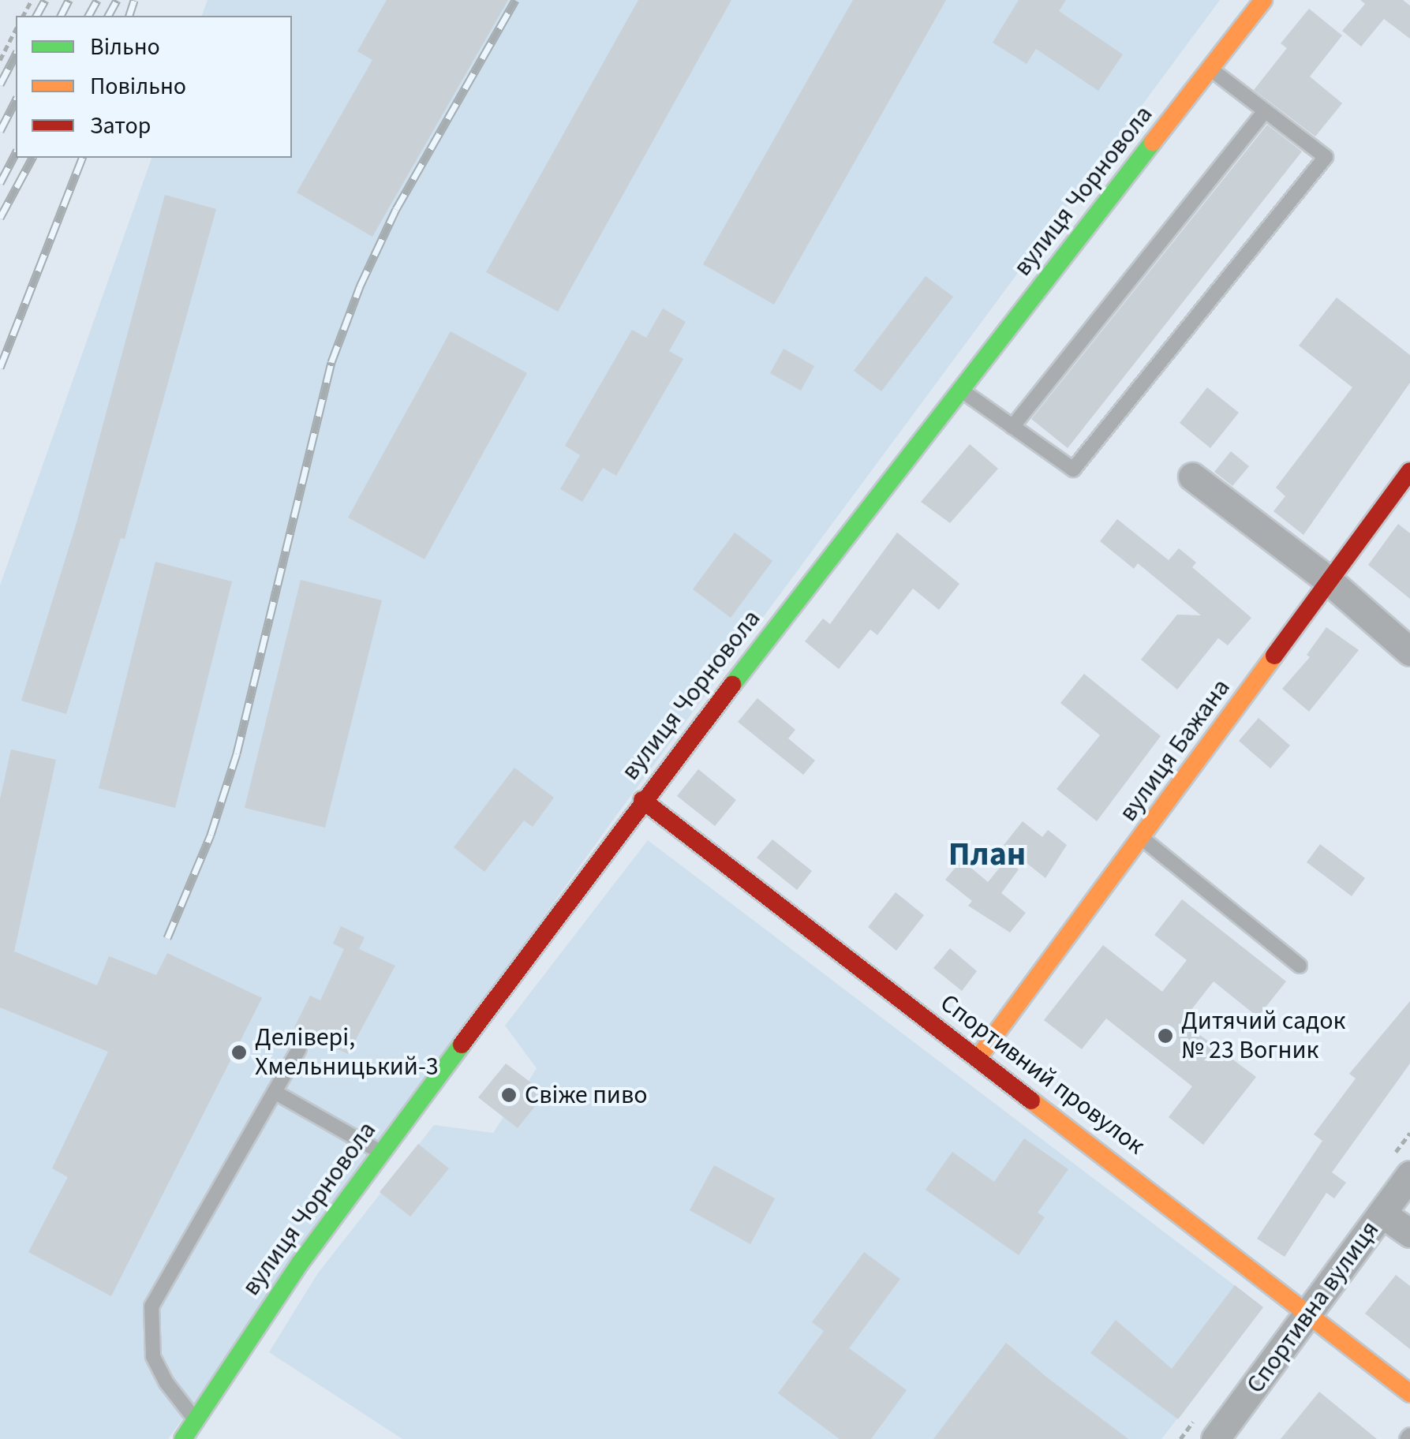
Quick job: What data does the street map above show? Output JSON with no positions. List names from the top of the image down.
{
  "streets": {
    "street": [
      "вулиця Чорновола",
      "вулиця Бажана",
      "Спортивний провулок",
      "Спортивна вулиця"
    ]
  },
  "crossings": [
    ["вулиця Чорновола", "Спортивний провулок"],
    ["вулиця Бажана", "Спортивний провулок"],
    ["Спортивний провулок", "Спортивна вулиця"]
  ],
  "districts": ["План"],
  "places": ["Дитячий садок № 23 Вогник", "Делівері, Хмельницький-3", "Свіже пиво"],
  "legend": ["Вільно", "Повільно", "Затор"]
}
